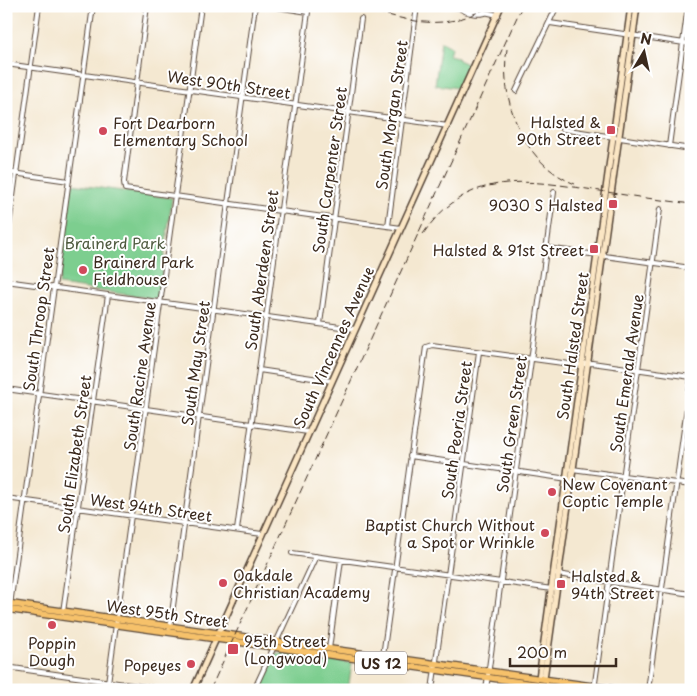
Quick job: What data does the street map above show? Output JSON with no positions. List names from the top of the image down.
{
  "streets": {
    "main road": [
      "South Halsted Street",
      "South Vincennes Avenue",
      "West 95th Street",
      "US 12"
    ],
    "street": [
      "West 90th Street",
      "South Morgan Street",
      "South Carpenter Street",
      "South Aberdeen Street",
      "South Throop Street",
      "South May Street",
      "South Emerald Avenue",
      "South Racine Avenue",
      "South Green Street",
      "South Peoria Street",
      "South Elizabeth Street",
      "West 94th Street"
    ]
  },
  "crossings": [
    ["West 90th Street", "South Morgan Street"],
    ["West 90th Street", "South Carpenter Street"],
    ["West 90th Street", "South Aberdeen Street"],
    ["West 90th Street", "South Throop Street"],
    ["West 90th Street", "South Vincennes Avenue"],
    ["West 90th Street", "South May Street"],
    ["West 90th Street", "South Racine Avenue"],
    ["South Aberdeen Street", "West 94th Street"],
    ["South Throop Street", "West 94th Street"],
    ["South Throop Street", "West 95th Street"],
    ["South Halsted Street", "West 95th Street"],
    ["South Vincennes Avenue", "West 94th Street"],
    ["South Vincennes Avenue", "West 95th Street"],
    ["South May Street", "West 94th Street"],
    ["South May Street", "West 95th Street"],
    ["South Emerald Avenue", "West 95th Street"],
    ["South Racine Avenue", "West 94th Street"],
    ["South Racine Avenue", "West 95th Street"],
    ["South Green Street", "West 95th Street"],
    ["South Peoria Street", "West 95th Street"],
    ["South Elizabeth Street", "West 94th Street"],
    ["South Elizabeth Street", "West 95th Street"]
  ],
  "parks": ["Brainerd Park"],
  "places": {
    "transit": [
      "Halsted & 90th Street",
      "9030 S Halsted",
      "Halsted & 91st Street",
      "Halsted & 94th Street",
      "95th Street (Longwood)"
    ],
    "other": [
      "Fort Dearborn Elementary School",
      "Brainerd Park Fieldhouse",
      "New Covenant Coptic Temple",
      "Baptist Church Without a Spot or Wrinkle",
      "Oakdale Christian Academy",
      "Poppin Dough",
      "Popeyes"
    ]
  },
  "scale_bar": "200 m",
  "north": "top"
}
